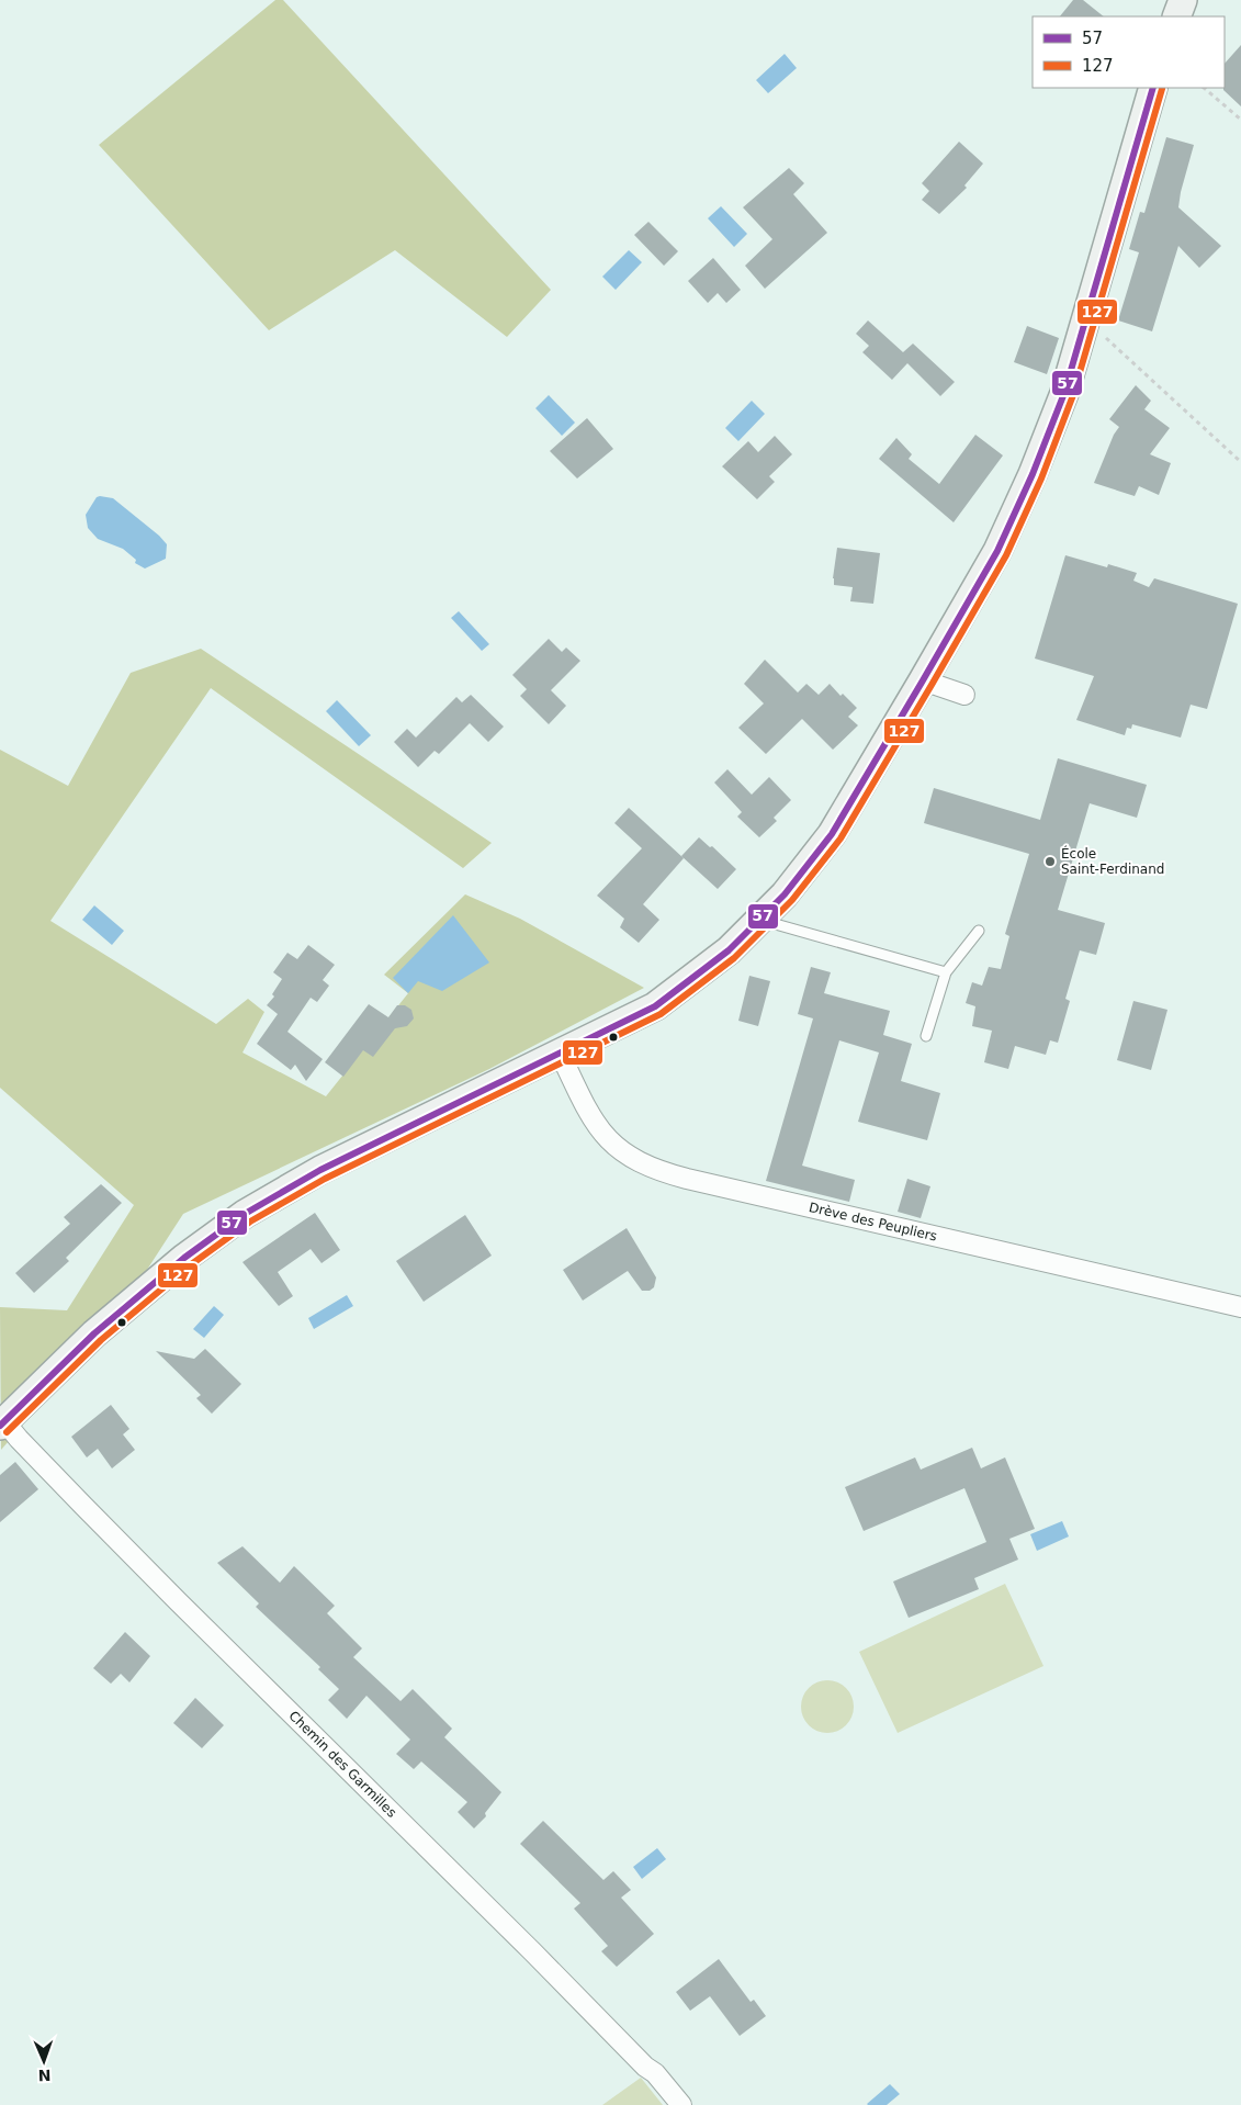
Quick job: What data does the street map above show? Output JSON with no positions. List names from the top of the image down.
{
  "streets": {
    "street": ["Drève des Peupliers", "Chemin des Garmilles"]
  },
  "places": ["École Saint-Ferdinand"],
  "lines": ["transit line 57", "transit line 127"],
  "legend": ["57", "127"],
  "north": "bottom"
}
